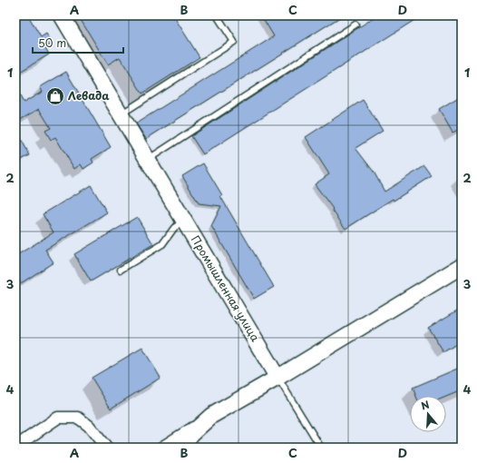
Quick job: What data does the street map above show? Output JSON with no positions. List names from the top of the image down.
{
  "streets": {
    "main road": ["Промышленная улица"]
  },
  "places": {
    "shop": ["Левада"]
  },
  "scale_bar": "50 m",
  "north": "top",
  "grid": {
    "columns": [
      "A",
      "B",
      "C",
      "D"
    ],
    "rows": [
      "1",
      "2",
      "3",
      "4"
    ]
  }
}
